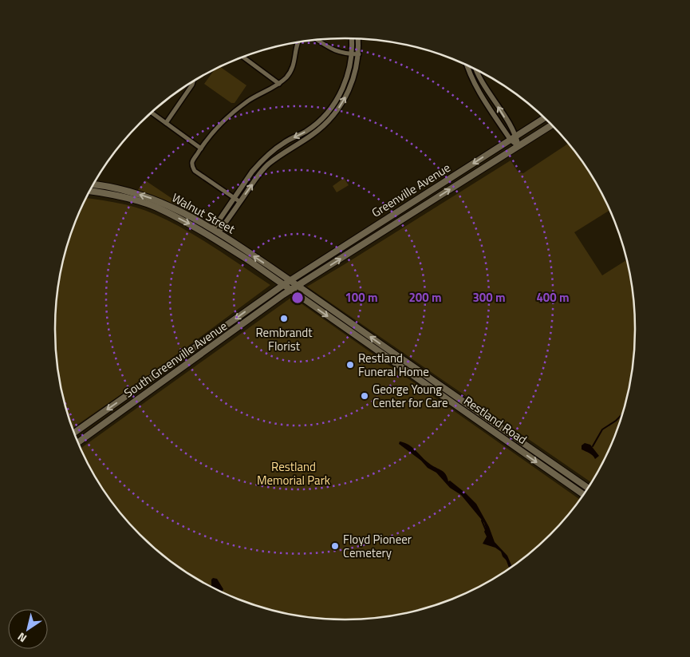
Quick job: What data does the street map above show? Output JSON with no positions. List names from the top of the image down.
{
  "streets": {
    "main road": [
      "Greenville Avenue",
      "Walnut Street",
      "South Greenville Avenue",
      "Restland Road"
    ]
  },
  "crossings": [
    ["Greenville Avenue", "Walnut Street"],
    ["Greenville Avenue", "South Greenville Avenue"],
    ["Greenville Avenue", "Restland Road"],
    ["Walnut Street", "South Greenville Avenue"],
    ["Walnut Street", "Restland Road"],
    ["South Greenville Avenue", "Restland Road"]
  ],
  "parks": ["Restland Memorial Park"],
  "places": [
    "Rembrandt Florist",
    "Restland Funeral Home",
    "George Young Center for Care",
    "Floyd Pioneer Cemetery"
  ],
  "north": "bottom left",
  "rings": [
    "100 m",
    "200 m",
    "300 m",
    "400 m"
  ]
}
